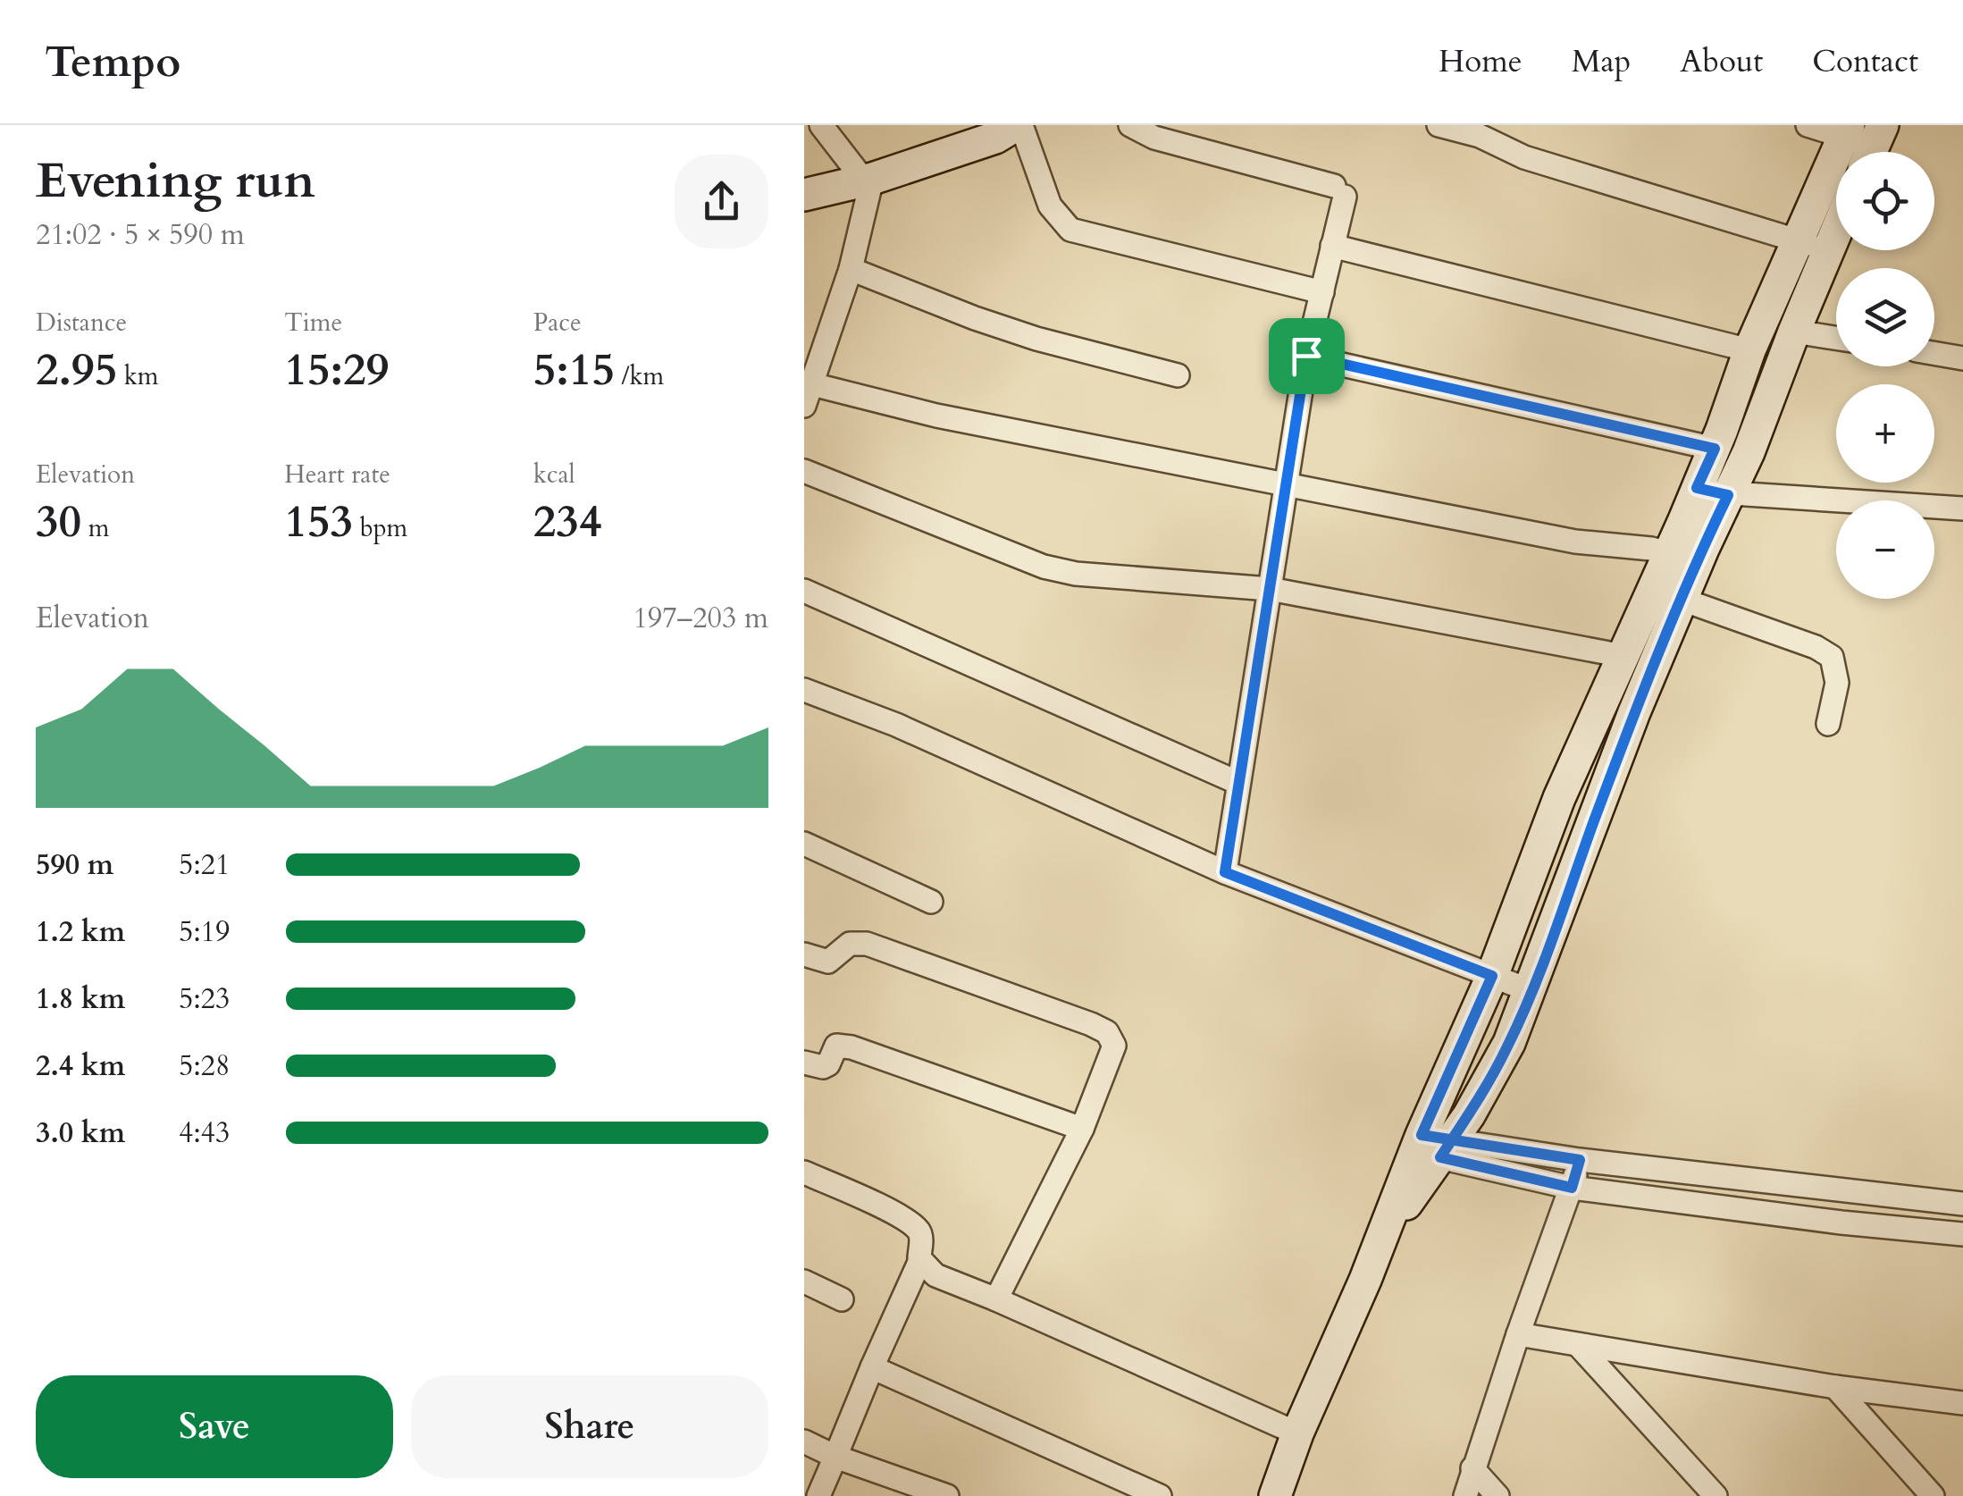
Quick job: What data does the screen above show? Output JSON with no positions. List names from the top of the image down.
{
  "page": {
    "header": "Tempo",
    "nav": [
      "Home",
      "Map",
      "About",
      "Contact"
    ],
    "heading": ["Evening run", "21:02 · 5 × 590 m"],
    "map_buttons": ["+", "−"],
    "stats": [
      ["Distance", "2.95 km"],
      ["Time", "15:29"],
      ["Pace", "5:15 /km"],
      ["Elevation", "30 m"],
      ["Heart rate", "153 bpm"],
      ["kcal", "234"]
    ],
    "chart": ["Elevation", "197–203 m"],
    "list": [
      {
        "name": "590 m",
        "note": "5:21"
      },
      {
        "name": "1.2 km",
        "note": "5:19"
      },
      {
        "name": "1.8 km",
        "note": "5:23"
      },
      {
        "name": "2.4 km",
        "note": "5:28"
      },
      {
        "name": "3.0 km",
        "note": "4:43"
      }
    ],
    "buttons": ["Save", "Share"]
  }
}
